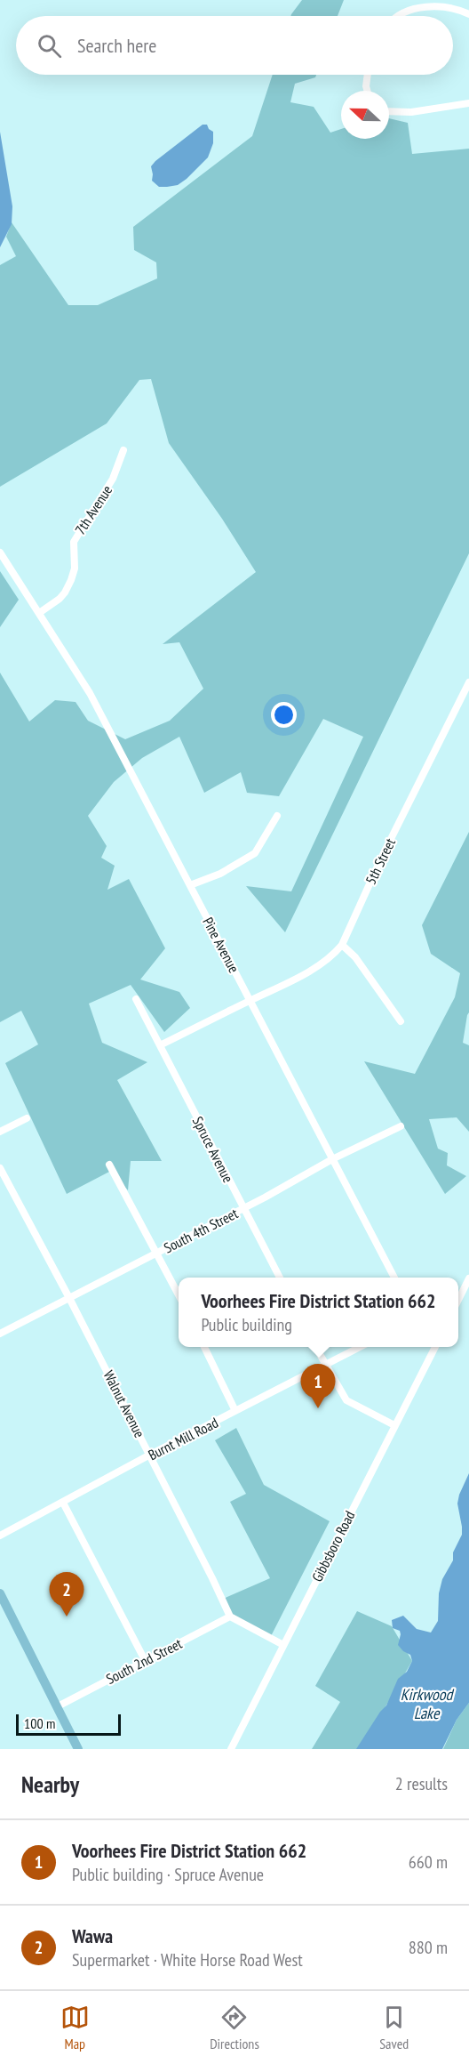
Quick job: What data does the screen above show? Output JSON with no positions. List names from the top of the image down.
{
  "streets": {
    "street": [
      "7th Avenue",
      "5th Street",
      "Pine Avenue",
      "Spruce Avenue",
      "South 4th Street",
      "Walnut Avenue",
      "Burnt Mill Road",
      "Gibbsboro Road",
      "South 2nd Street"
    ]
  },
  "crossings": [
    ["7th Avenue", "Pine Avenue"],
    ["5th Street", "Pine Avenue"],
    ["5th Street", "Spruce Avenue"],
    ["Pine Avenue", "South 4th Street"],
    ["Spruce Avenue", "South 4th Street"],
    ["South 4th Street", "Walnut Avenue"],
    ["Walnut Avenue", "Burnt Mill Road"],
    ["Walnut Avenue", "South 2nd Street"]
  ],
  "water": ["Kirkwood Lake"],
  "scale_bar": "100 m",
  "north": "left",
  "page": {
    "search": "Search here",
    "popup": ["Voorhees Fire District Station 662", "Public building"],
    "pins": ["1", "2"],
    "scale": "100 m",
    "heading": ["Nearby", "2 results"],
    "list": [
      {
        "mark": "1",
        "name": "Voorhees Fire District Station 662",
        "note": "Public building · Spruce Avenue",
        "value": "660 m"
      },
      {
        "mark": "2",
        "name": "Wawa",
        "note": "Supermarket · White Horse Road West",
        "value": "880 m"
      }
    ],
    "nav": ["Map", "Directions", "Saved"]
  }
}
